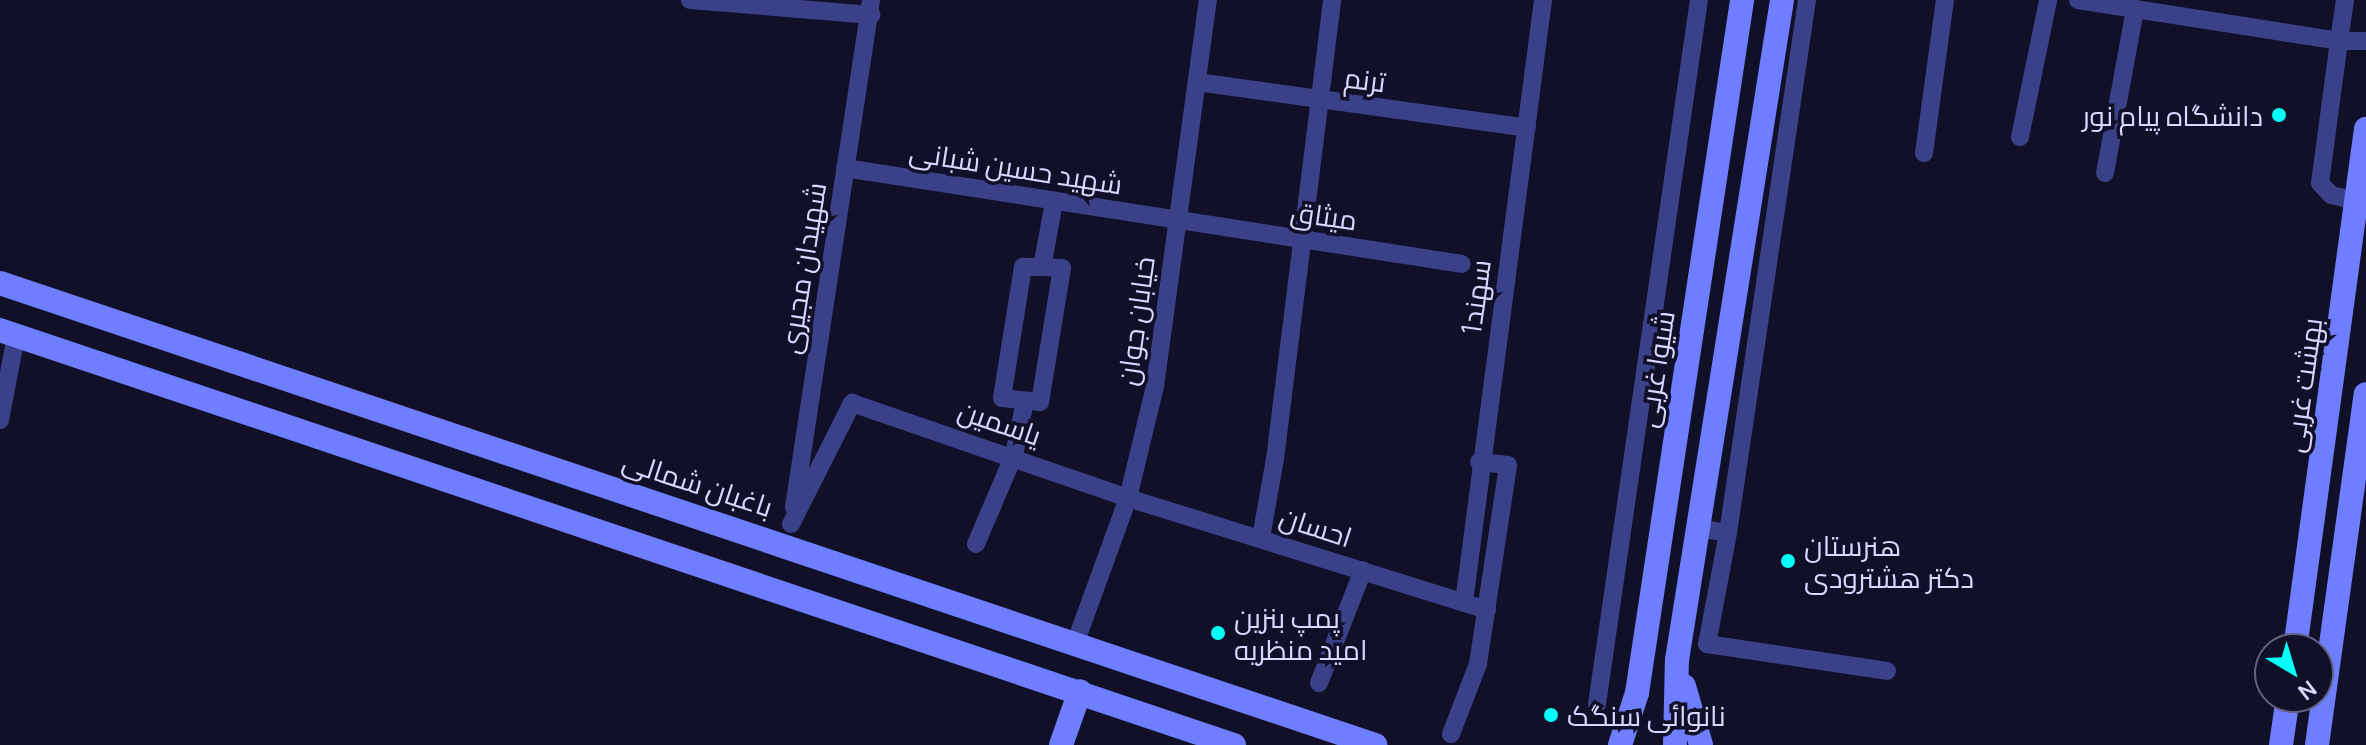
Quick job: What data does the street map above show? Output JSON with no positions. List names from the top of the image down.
{
  "streets": {
    "main road": ["شیوا غربی", "بهشت غربی", "باغبان شمالی"],
    "street": [
      "ترنم",
      "شهید حسین شبانی",
      "میثاق",
      "شهیدان مجیری",
      "1سهند",
      "خیابان جوان",
      "یاسمین",
      "احسان"
    ]
  },
  "crossings": [
    ["ترنم", "1سهند"],
    ["ترنم", "خیابان جوان"],
    ["شهید حسین شبانی", "میثاق"],
    ["شهید حسین شبانی", "شهیدان مجیری"],
    ["شهید حسین شبانی", "خیابان جوان"],
    ["میثاق", "خیابان جوان"],
    ["شهیدان مجیری", "یاسمین"],
    ["شهیدان مجیری", "باغبان شمالی"],
    ["1سهند", "احسان"],
    ["خیابان جوان", "یاسمین"],
    ["خیابان جوان", "باغبان شمالی"],
    ["خیابان جوان", "احسان"],
    ["یاسمین", "باغبان شمالی"],
    ["یاسمین", "احسان"]
  ],
  "places": [
    "دانشگاه پیام نور",
    "هنرستان دکتر هشترودی",
    "پمپ بنزین امید منظریه",
    "نانوائی سنگک"
  ],
  "north": "bottom right"
}
